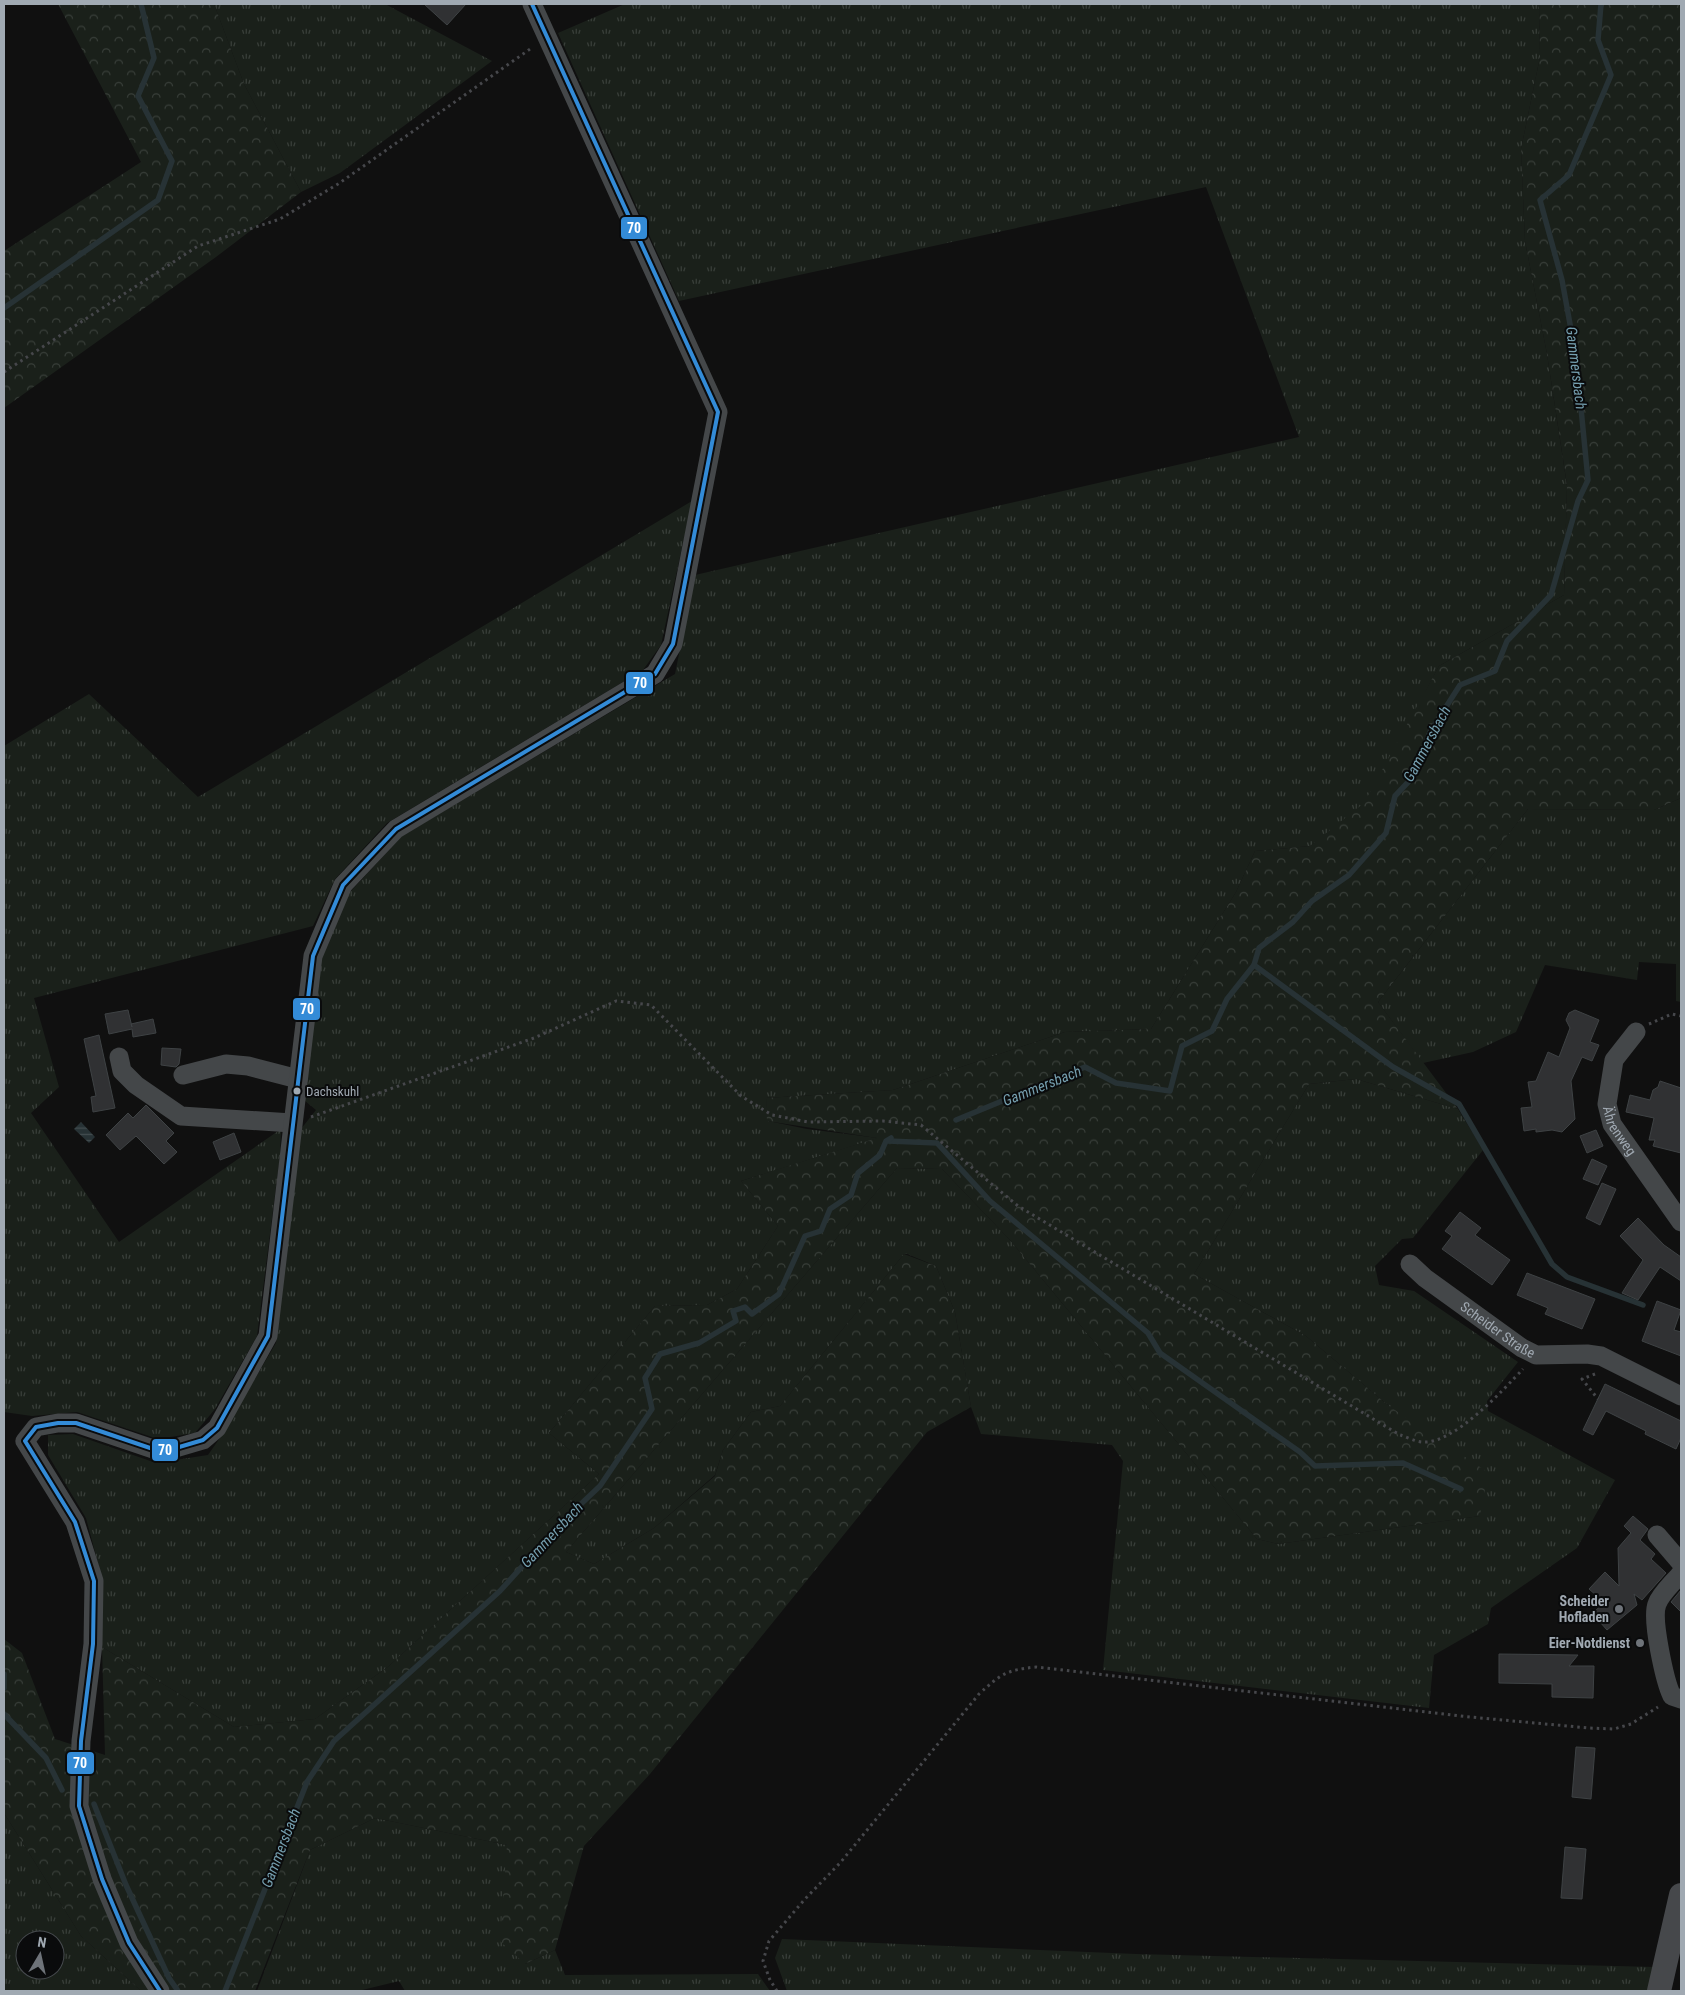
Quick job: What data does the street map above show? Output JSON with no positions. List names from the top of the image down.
{
  "streets": {
    "street": ["Ährenweg", "Scheider Straße"]
  },
  "water": ["Gammersbach"],
  "places": ["Dachskuhl", "Scheider Hofladen", "Eier-Notdienst"],
  "lines": ["transit line 70"],
  "north": "top"
}
